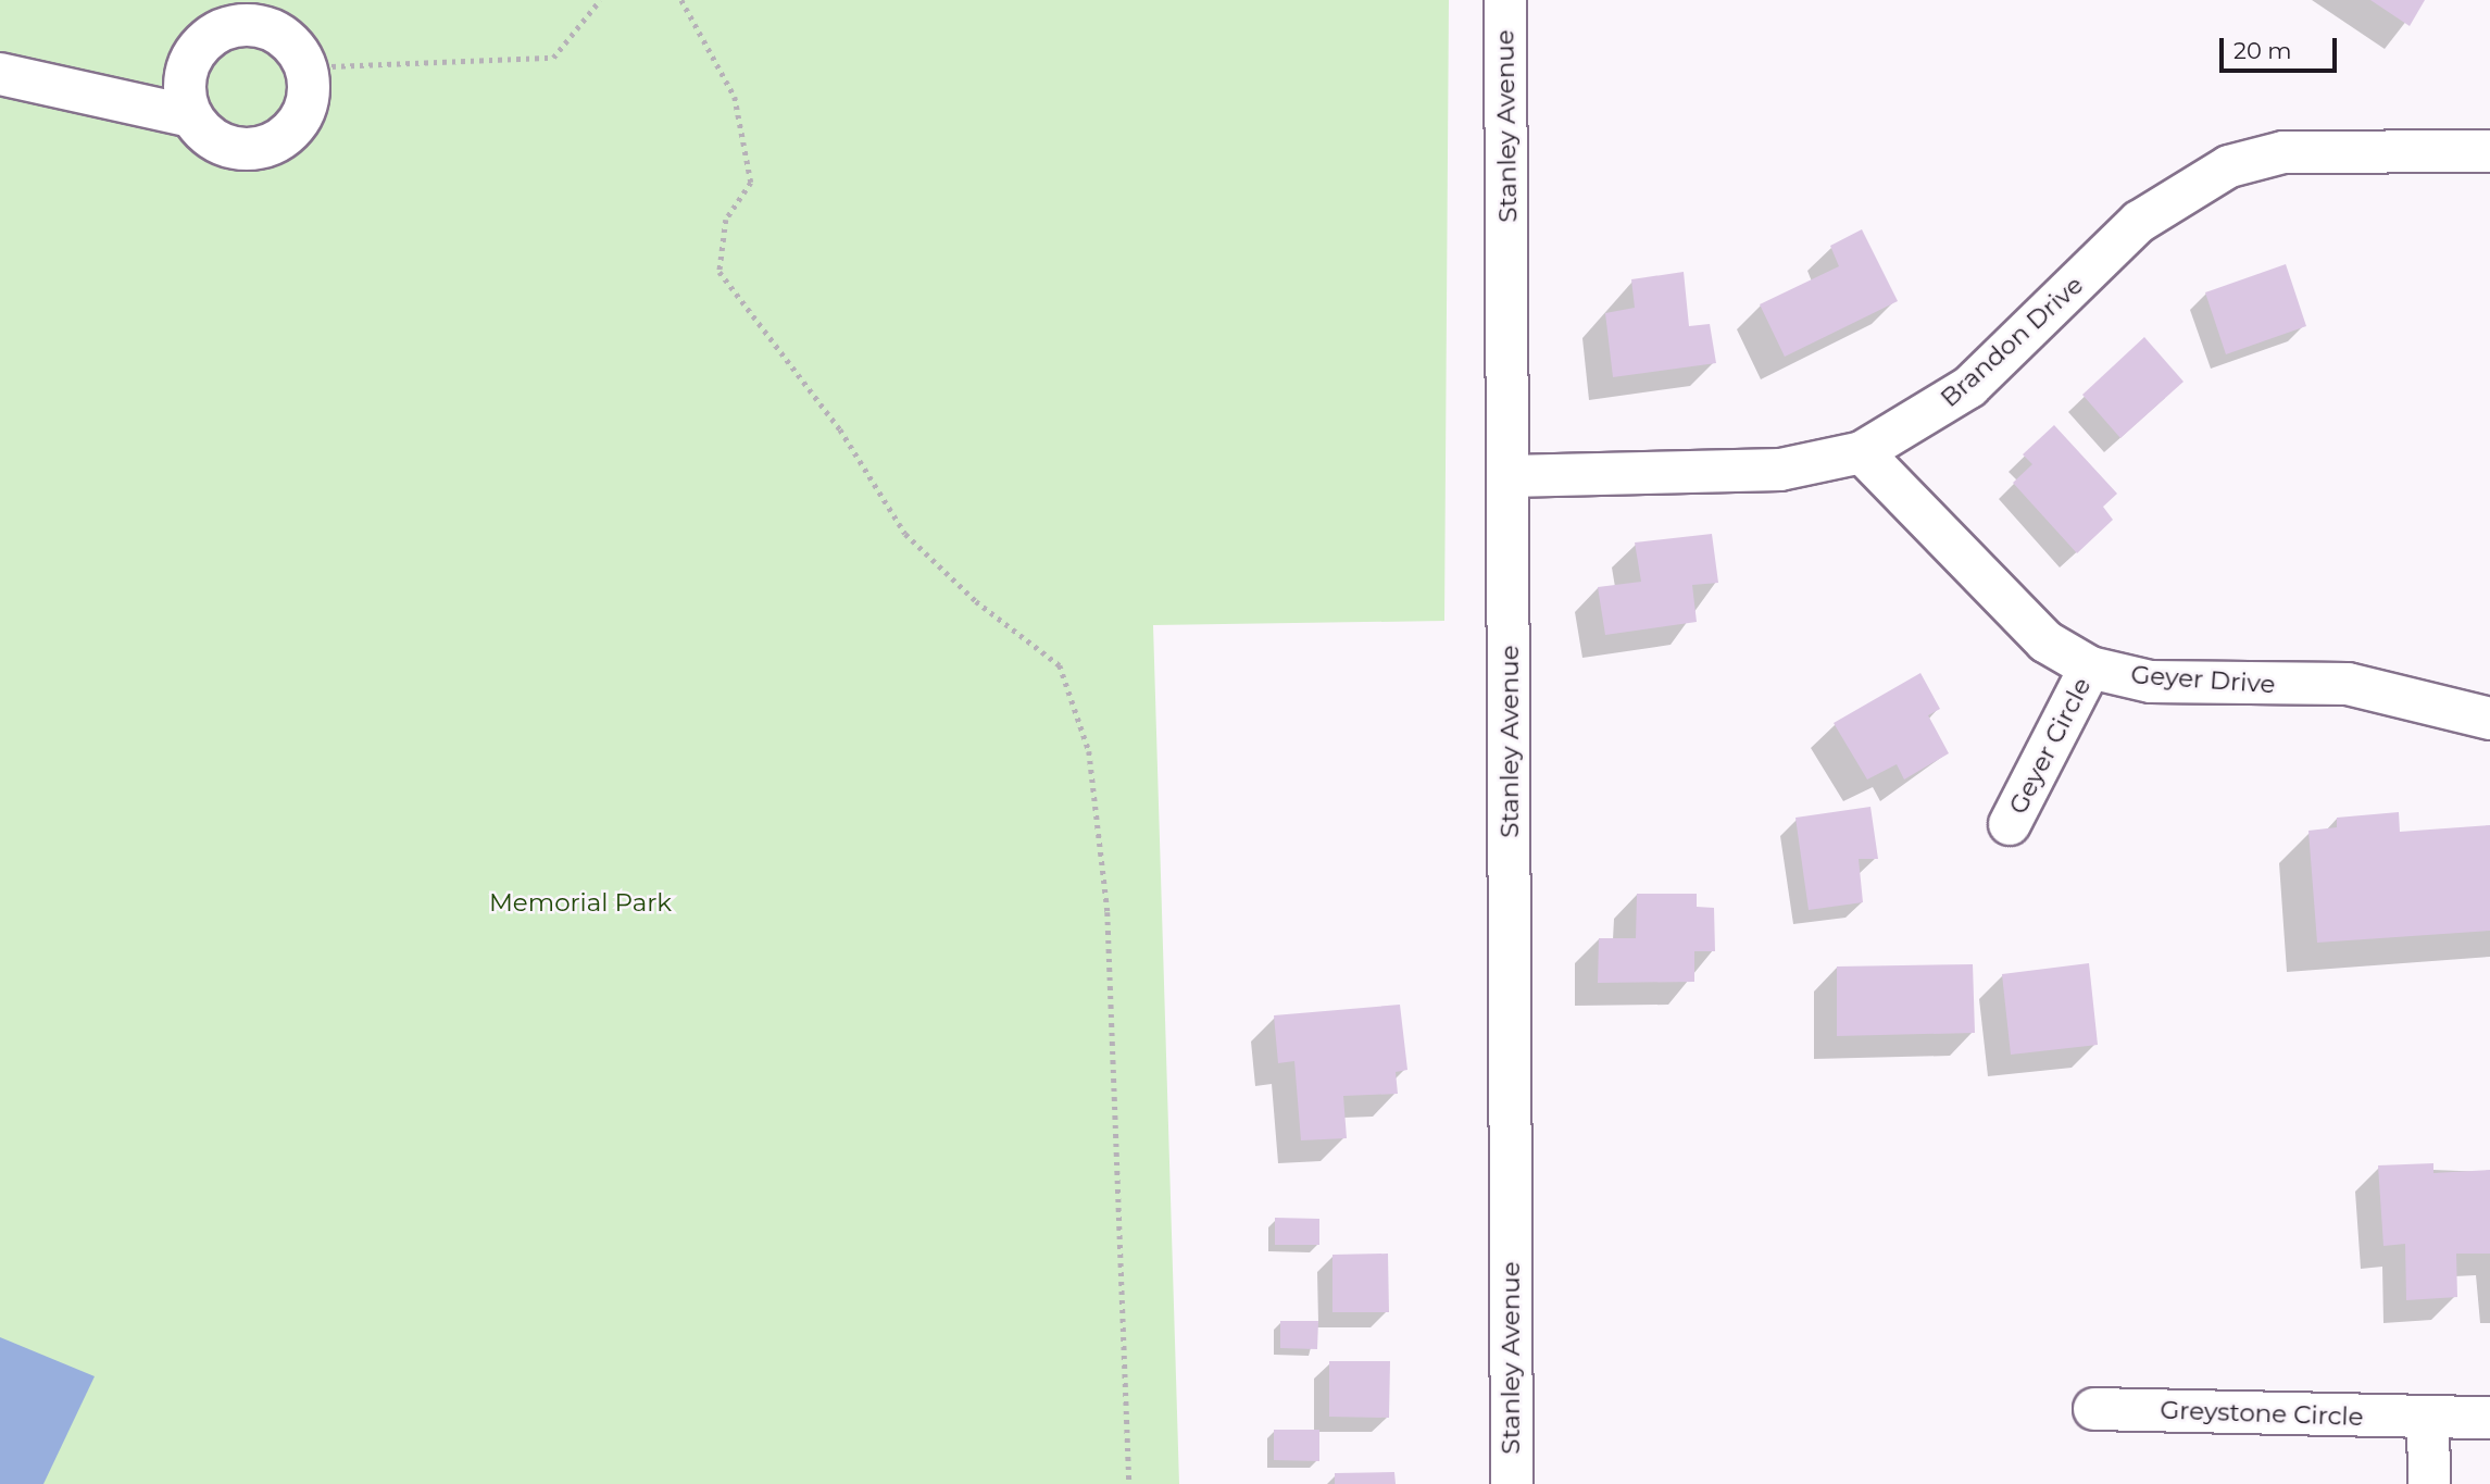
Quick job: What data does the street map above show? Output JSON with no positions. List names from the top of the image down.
{
  "streets": {
    "street": [
      "Stanley Avenue",
      "Brandon Drive",
      "Geyer Drive",
      "Geyer Circle",
      "Greystone Circle"
    ]
  },
  "crossings": [
    ["Stanley Avenue", "Brandon Drive"],
    ["Brandon Drive", "Geyer Drive"],
    ["Geyer Drive", "Geyer Circle"]
  ],
  "parks": ["Memorial Park"],
  "scale_bar": "20 m"
}
